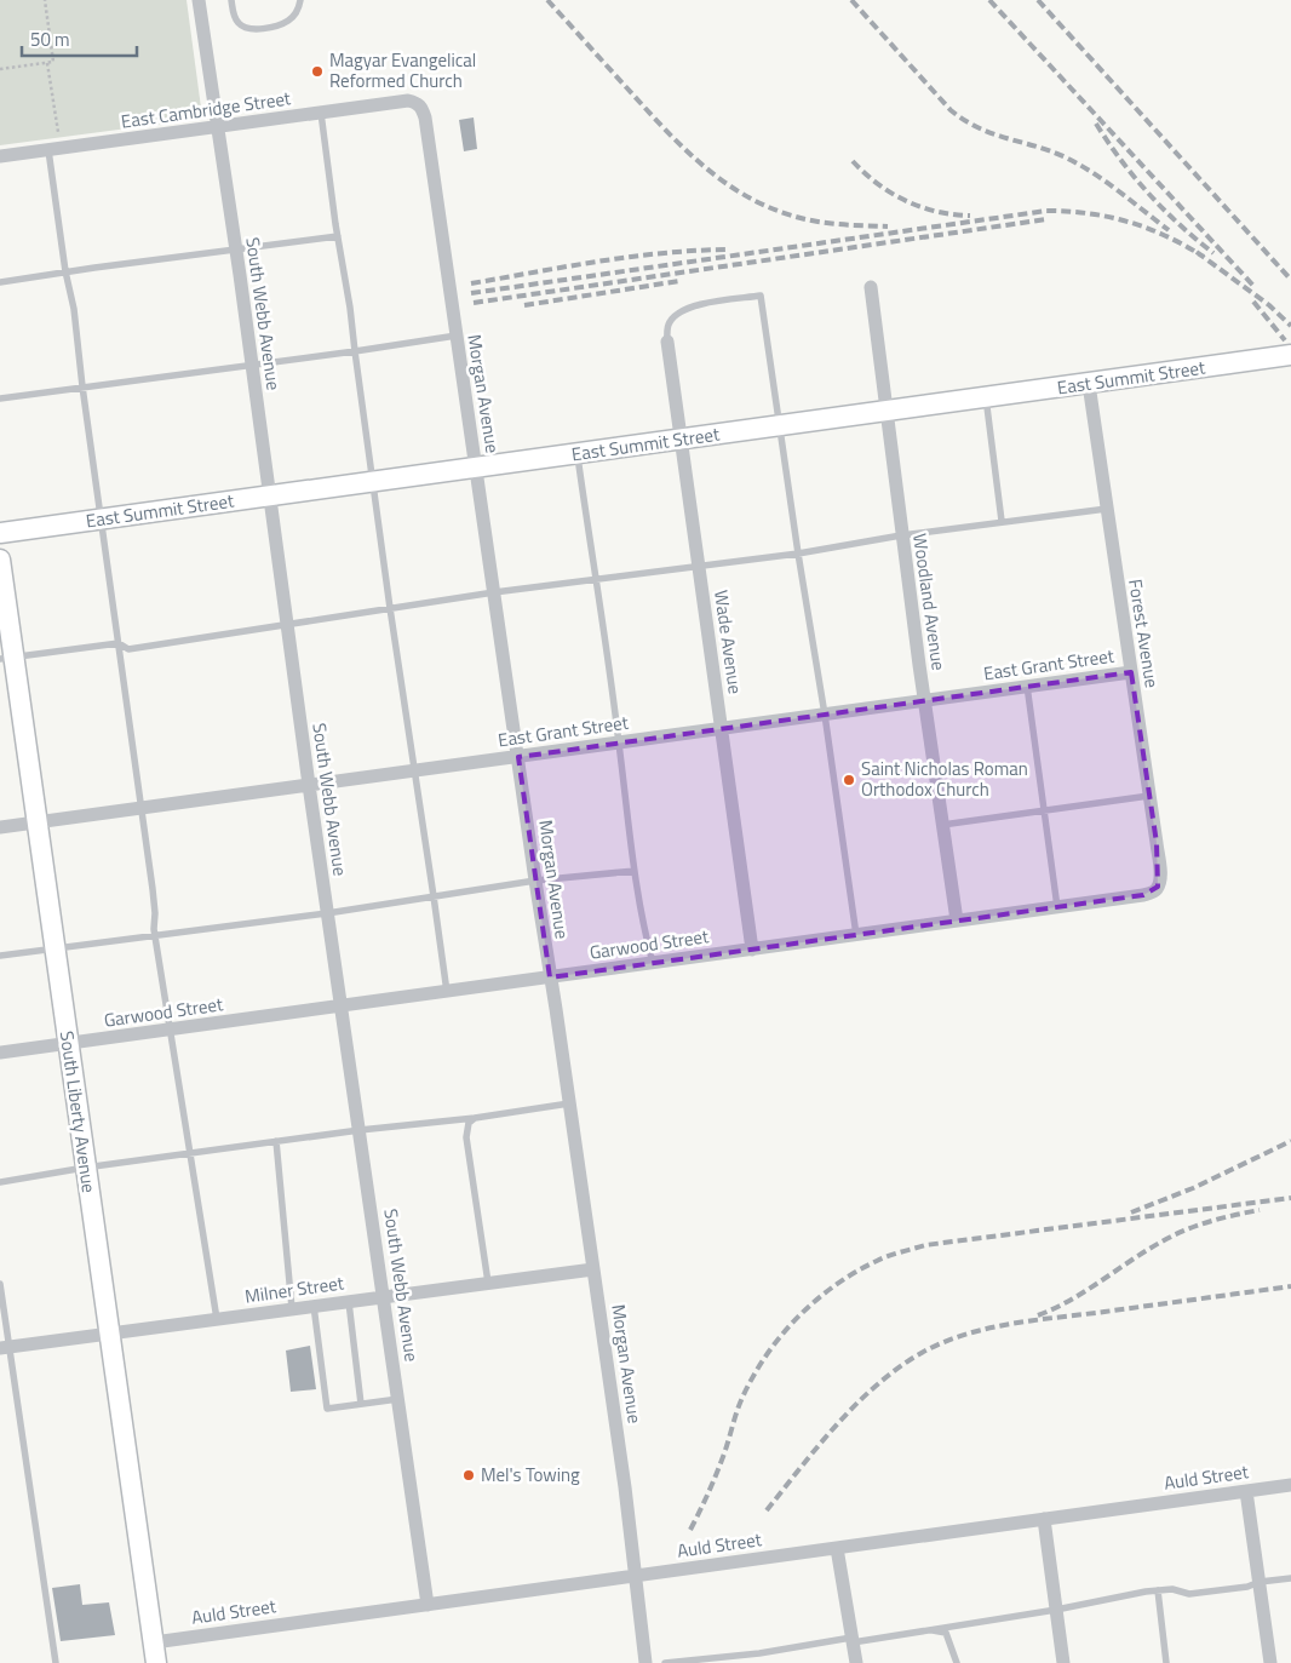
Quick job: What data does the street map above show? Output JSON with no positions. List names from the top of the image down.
{
  "streets": {
    "street": [
      "East Cambridge Street",
      "South Webb Avenue",
      "East Summit Street",
      "Morgan Avenue",
      "Woodland Avenue",
      "Forest Avenue",
      "Wade Avenue",
      "East Grant Street",
      "Garwood Street",
      "South Liberty Avenue",
      "Milner Street",
      "Auld Street"
    ]
  },
  "crossings": [
    ["East Cambridge Street", "South Webb Avenue"],
    ["East Cambridge Street", "Morgan Avenue"],
    ["South Webb Avenue", "East Summit Street"],
    ["South Webb Avenue", "East Grant Street"],
    ["South Webb Avenue", "Garwood Street"],
    ["South Webb Avenue", "Milner Street"],
    ["South Webb Avenue", "Auld Street"],
    ["East Summit Street", "Morgan Avenue"],
    ["East Summit Street", "Woodland Avenue"],
    ["East Summit Street", "Forest Avenue"],
    ["East Summit Street", "Wade Avenue"],
    ["Morgan Avenue", "East Grant Street"],
    ["Morgan Avenue", "Garwood Street"],
    ["Morgan Avenue", "Milner Street"],
    ["Morgan Avenue", "Auld Street"],
    ["Woodland Avenue", "East Grant Street"],
    ["Woodland Avenue", "Garwood Street"],
    ["Forest Avenue", "East Grant Street"],
    ["Forest Avenue", "Garwood Street"],
    ["Wade Avenue", "East Grant Street"],
    ["Wade Avenue", "Garwood Street"],
    ["East Grant Street", "South Liberty Avenue"],
    ["Garwood Street", "South Liberty Avenue"],
    ["South Liberty Avenue", "Milner Street"],
    ["South Liberty Avenue", "Auld Street"]
  ],
  "places": ["Magyar Evangelical Reformed Church", "Saint Nicholas Roman Orthodox Church", "Mel's Towing"],
  "scale_bar": "50 m"
}
